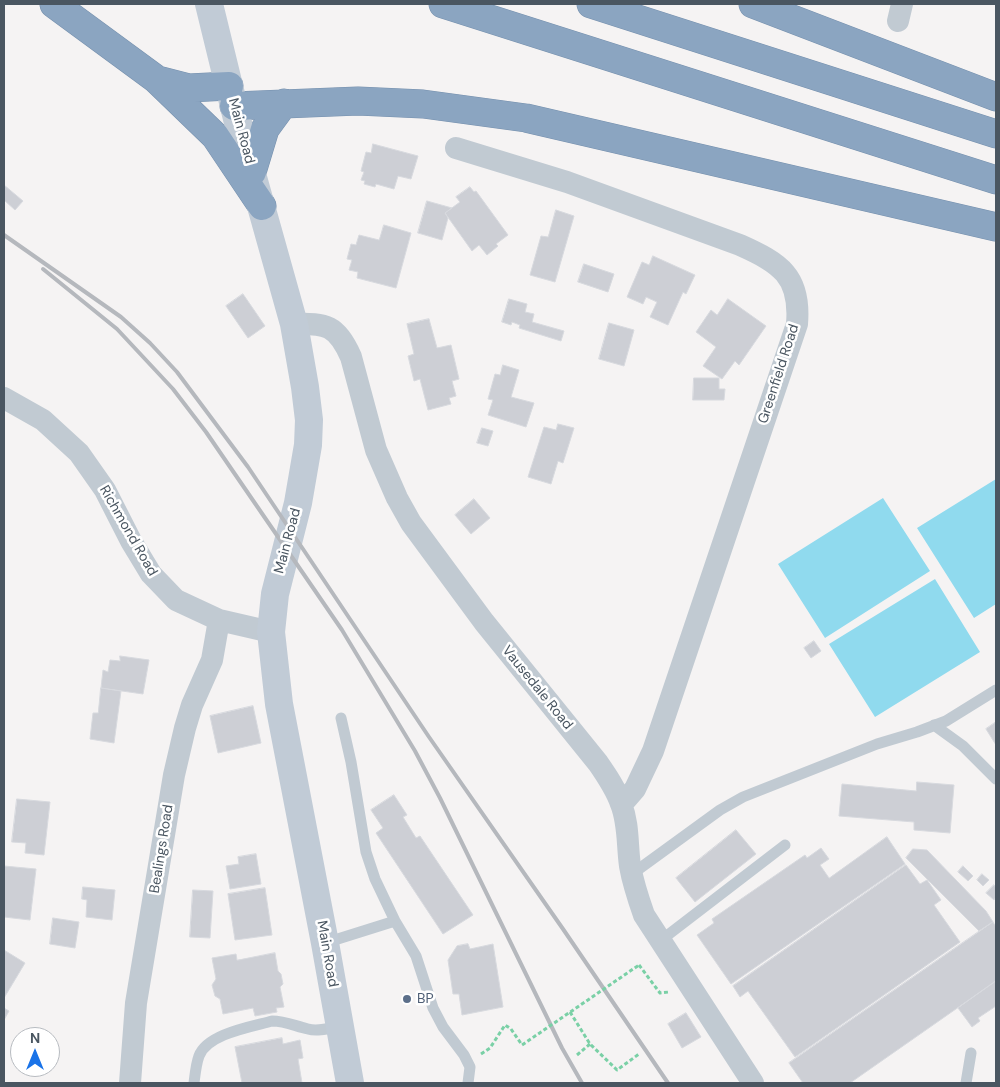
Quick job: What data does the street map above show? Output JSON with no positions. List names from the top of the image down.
{
  "streets": {
    "main road": ["Main Road"],
    "street": [
      "Greenfield Road",
      "Richmond Road",
      "Vausedale Road",
      "Bealings Road"
    ]
  },
  "crossings": [
    ["Main Road", "Richmond Road"],
    ["Main Road", "Vausedale Road"],
    ["Greenfield Road", "Vausedale Road"],
    ["Richmond Road", "Bealings Road"]
  ],
  "places": ["BP"],
  "north": "top"
}
